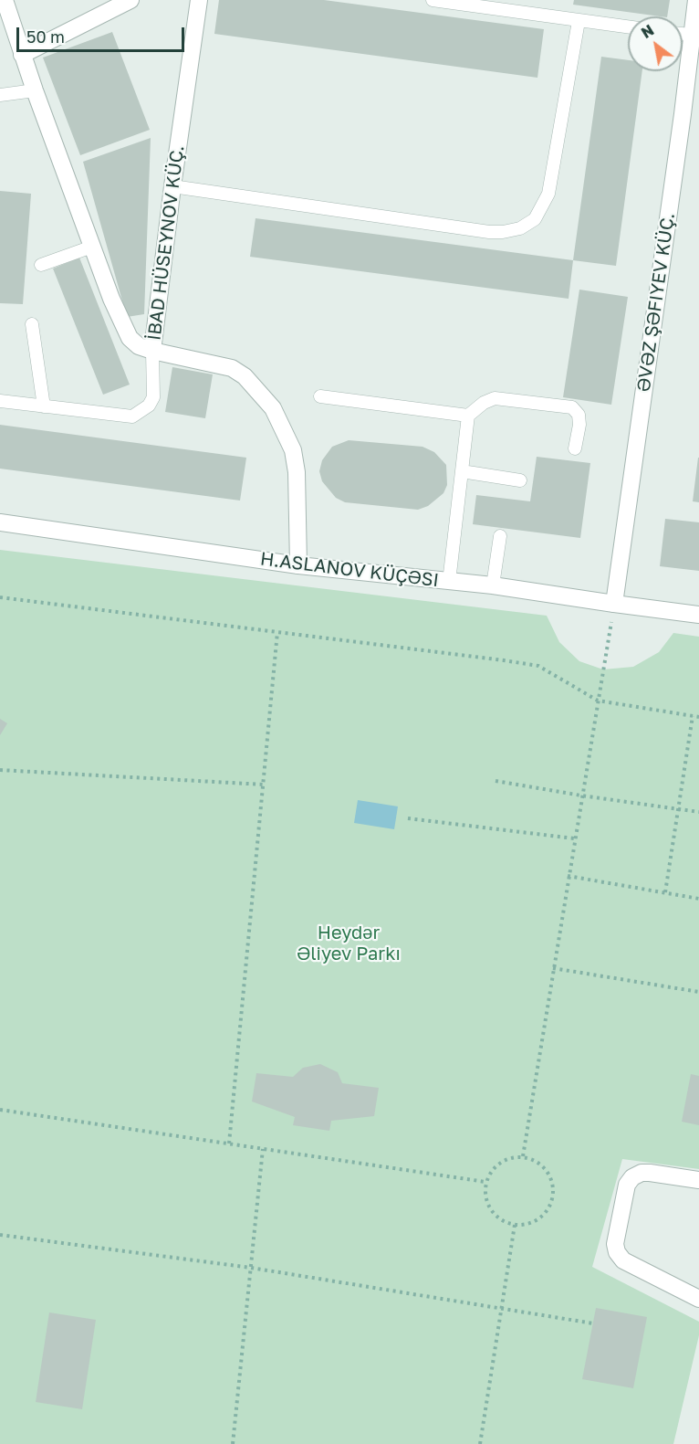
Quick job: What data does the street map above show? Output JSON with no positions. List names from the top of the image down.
{
  "streets": {
    "street": ["İBAD HÜSEYNOV KÜÇ.", "ƏVƏZ ŞƏFIYEV KÜÇ.", "H.ASLANOV KÜÇƏSI"]
  },
  "crossings": [
    ["İBAD HÜSEYNOV KÜÇ.", "H.ASLANOV KÜÇƏSI"],
    ["ƏVƏZ ŞƏFIYEV KÜÇ.", "H.ASLANOV KÜÇƏSI"]
  ],
  "parks": ["Heydər Əliyev Parkı"],
  "scale_bar": "50 m",
  "north": "top left"
}
